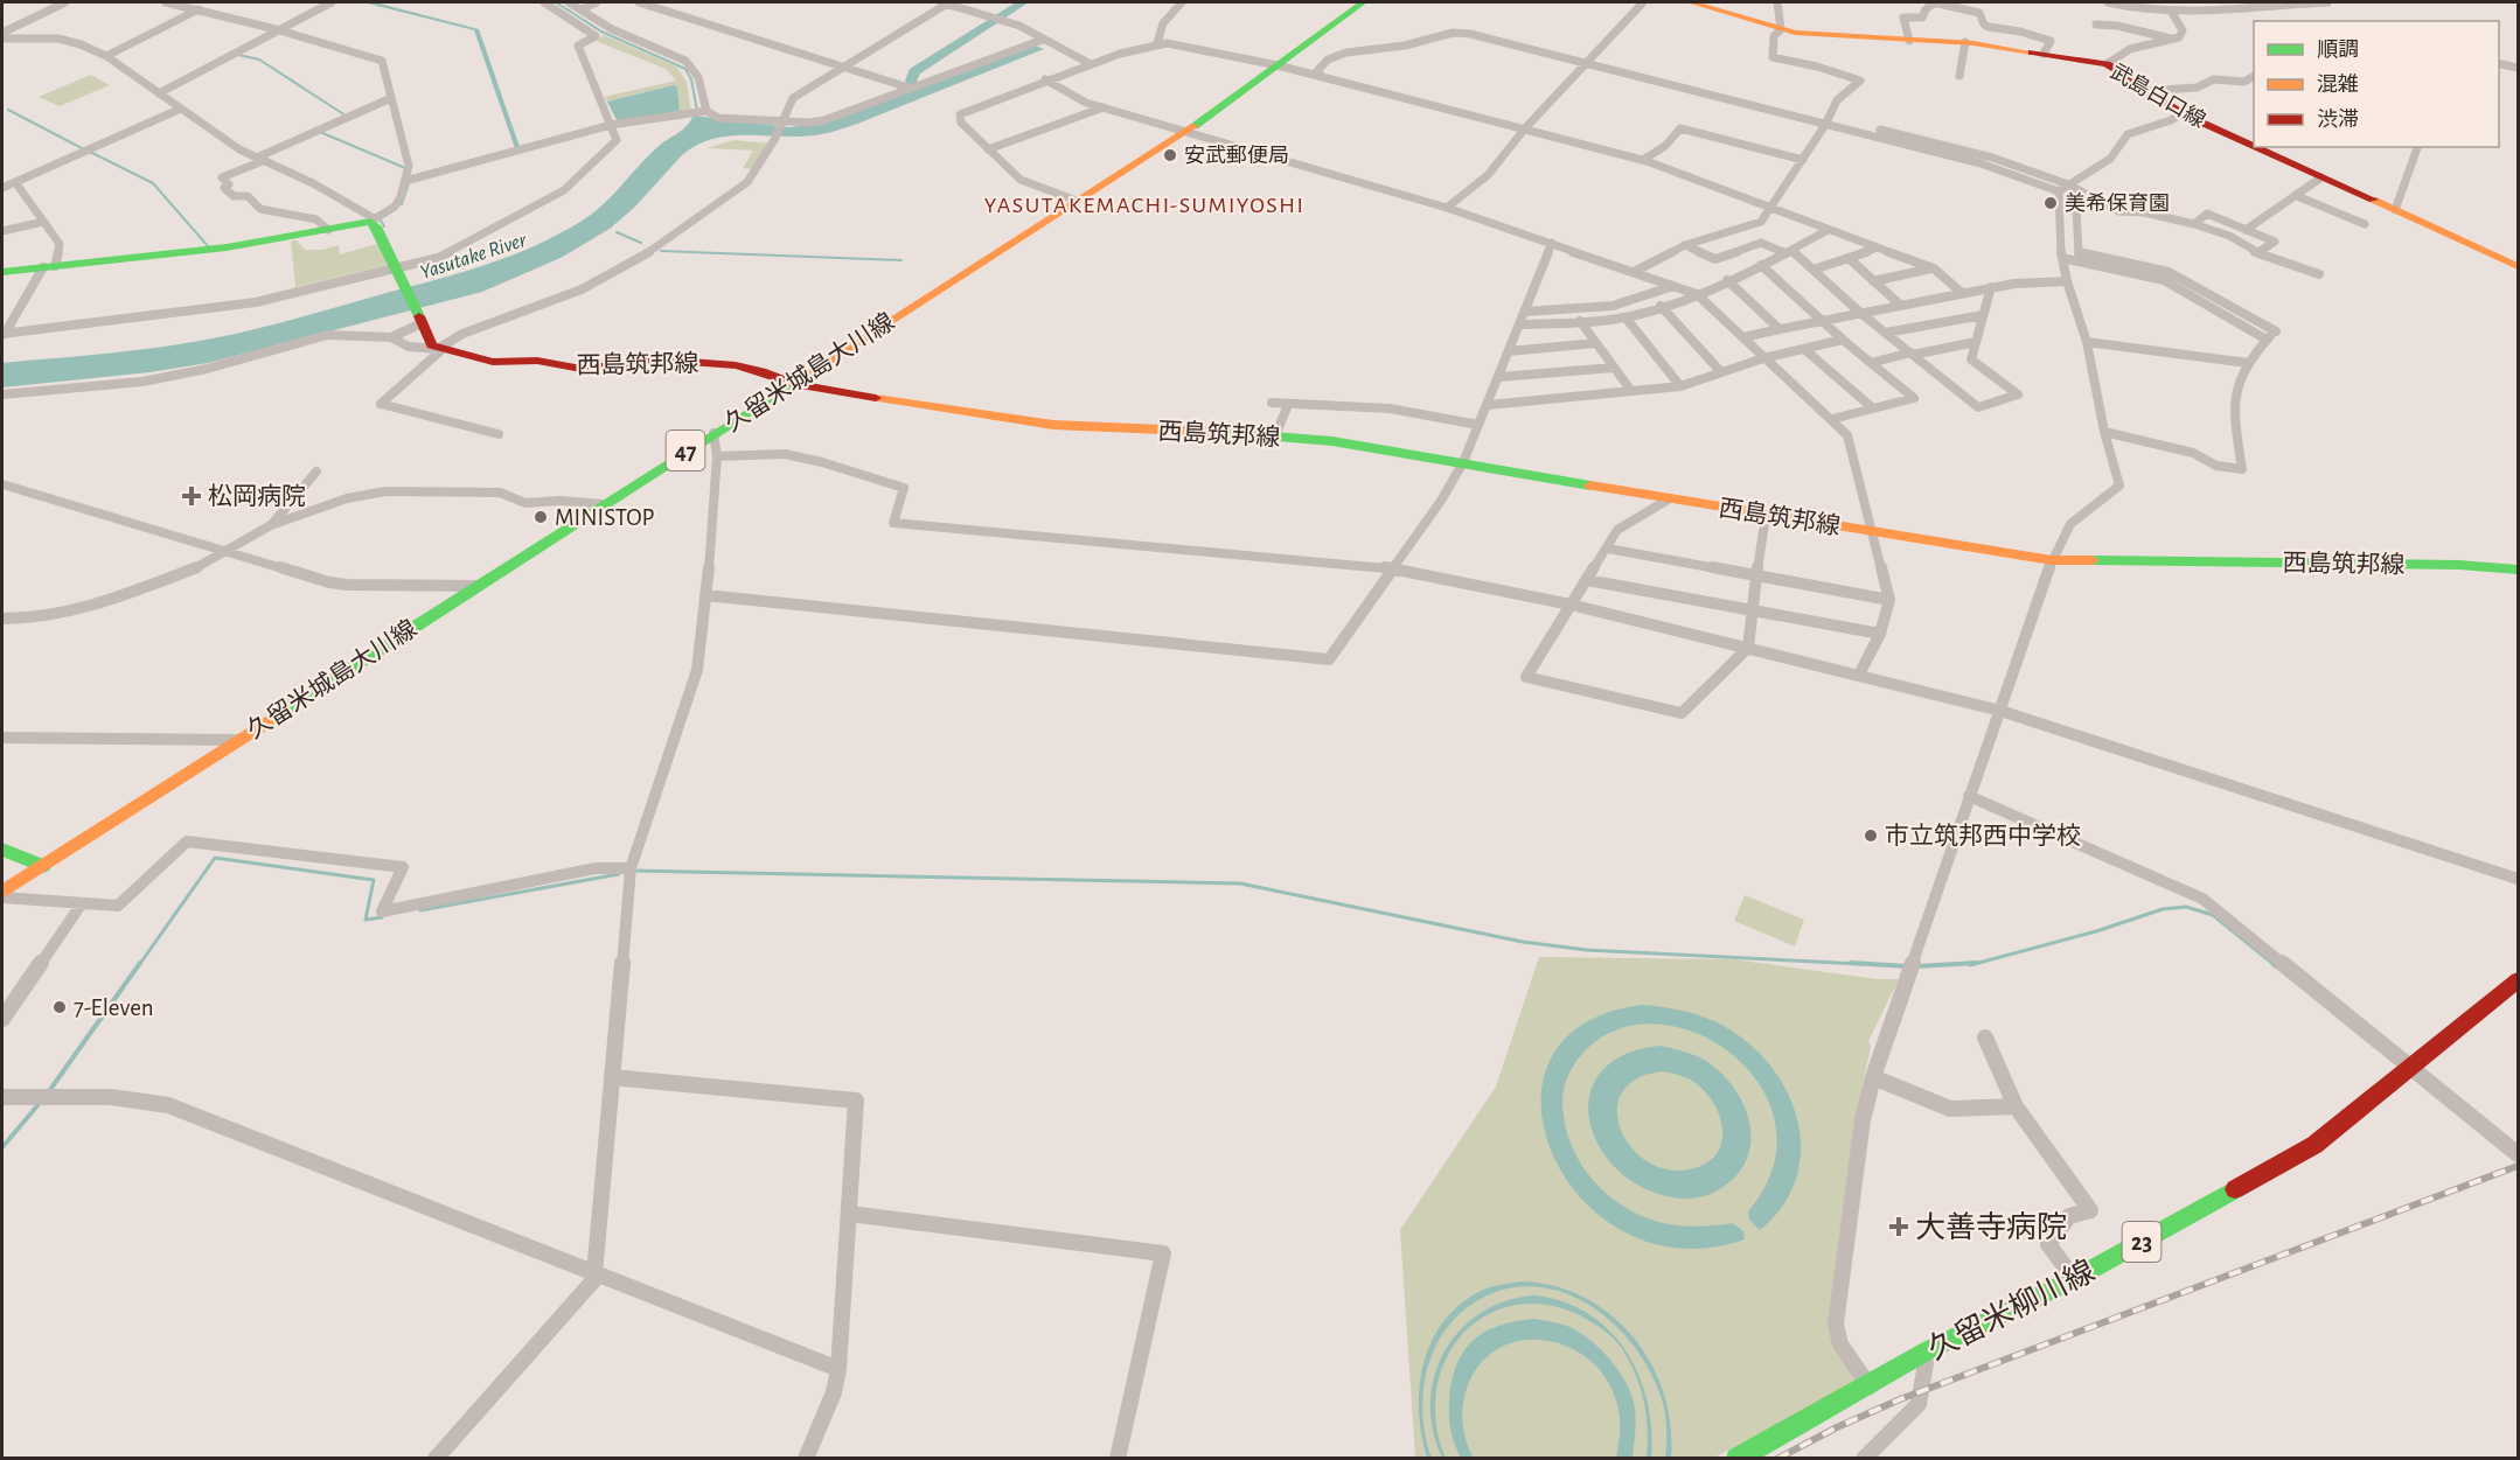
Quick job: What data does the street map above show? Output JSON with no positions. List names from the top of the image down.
{
  "streets": {
    "main road": [
      "武島白口線",
      "西島筑邦線",
      "久留米城島大川線",
      "47",
      "23",
      "久留米柳川線"
    ]
  },
  "crossings": [
    ["西島筑邦線", "久留米城島大川線"]
  ],
  "districts": ["YASUTAKEMACHI-SUMIYOSHI"],
  "water": ["Yasutake River"],
  "places": {
    "other": [
      "安武郵便局",
      "美希保育園",
      "MINISTOP",
      "市立筑邦西中学校",
      "7-Eleven"
    ],
    "health": ["松岡病院", "大善寺病院"]
  },
  "legend": ["順調", "混雑", "渋滞"]
}
